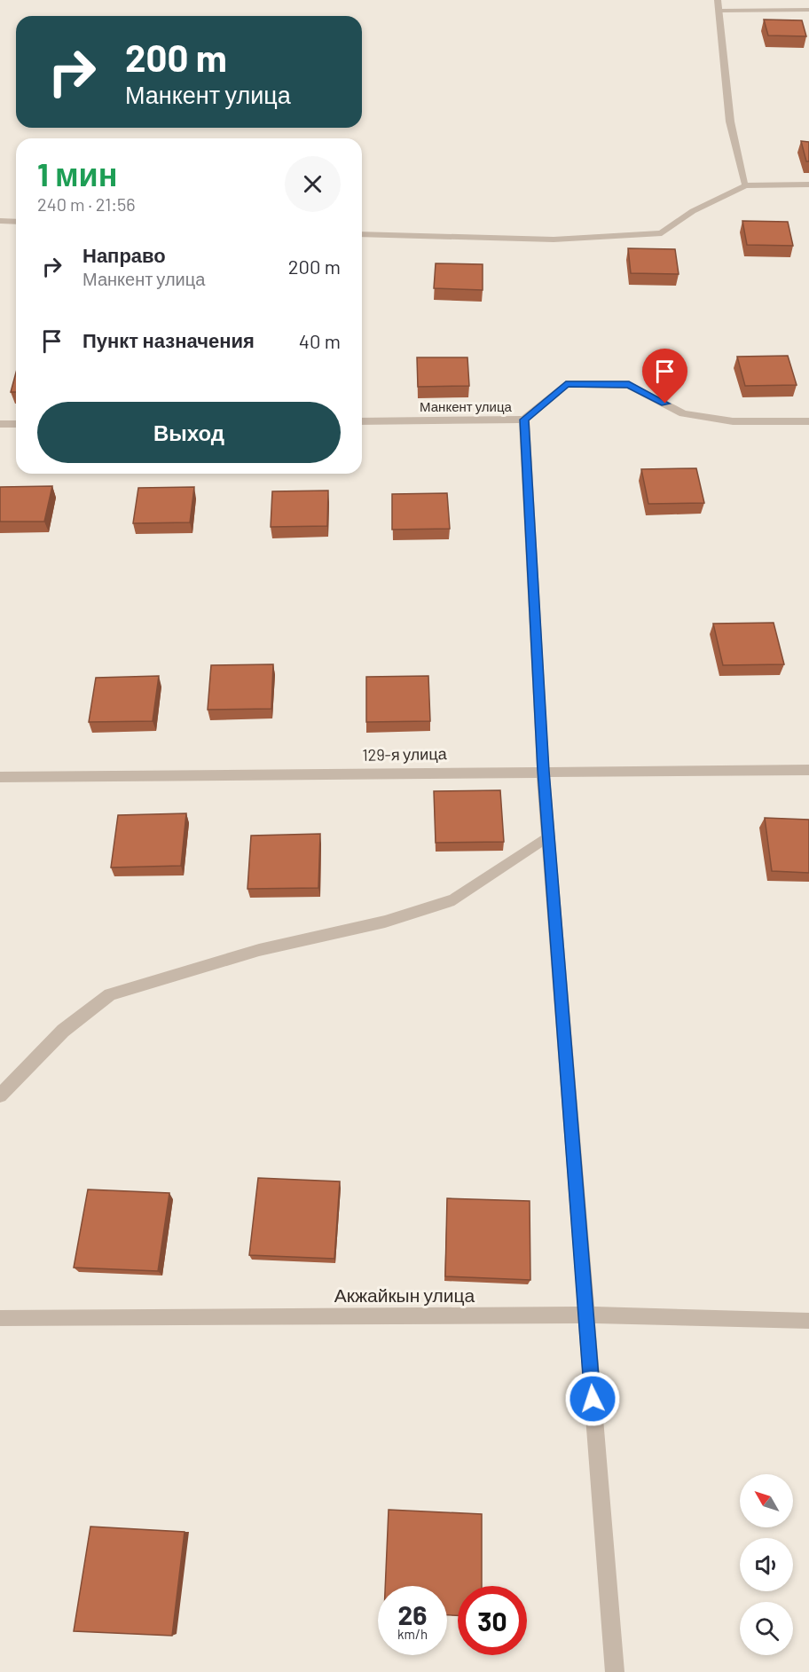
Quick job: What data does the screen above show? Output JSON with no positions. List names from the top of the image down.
{
  "streets": {
    "street": ["Манкент улица", "129-я улица", "Акжайкын улица"]
  },
  "north": "top left",
  "page": {
    "turn": ["200 m", "Манкент улица"],
    "heading": ["1 мин", "240 m · 21:56"],
    "list": [
      {
        "name": "Направо",
        "note": "Манкент улица",
        "value": "200 m"
      },
      {
        "name": "Пункт назначения",
        "value": "40 m"
      }
    ],
    "buttons": "Выход",
    "speed": "26 km/h",
    "limit": "30"
  }
}
